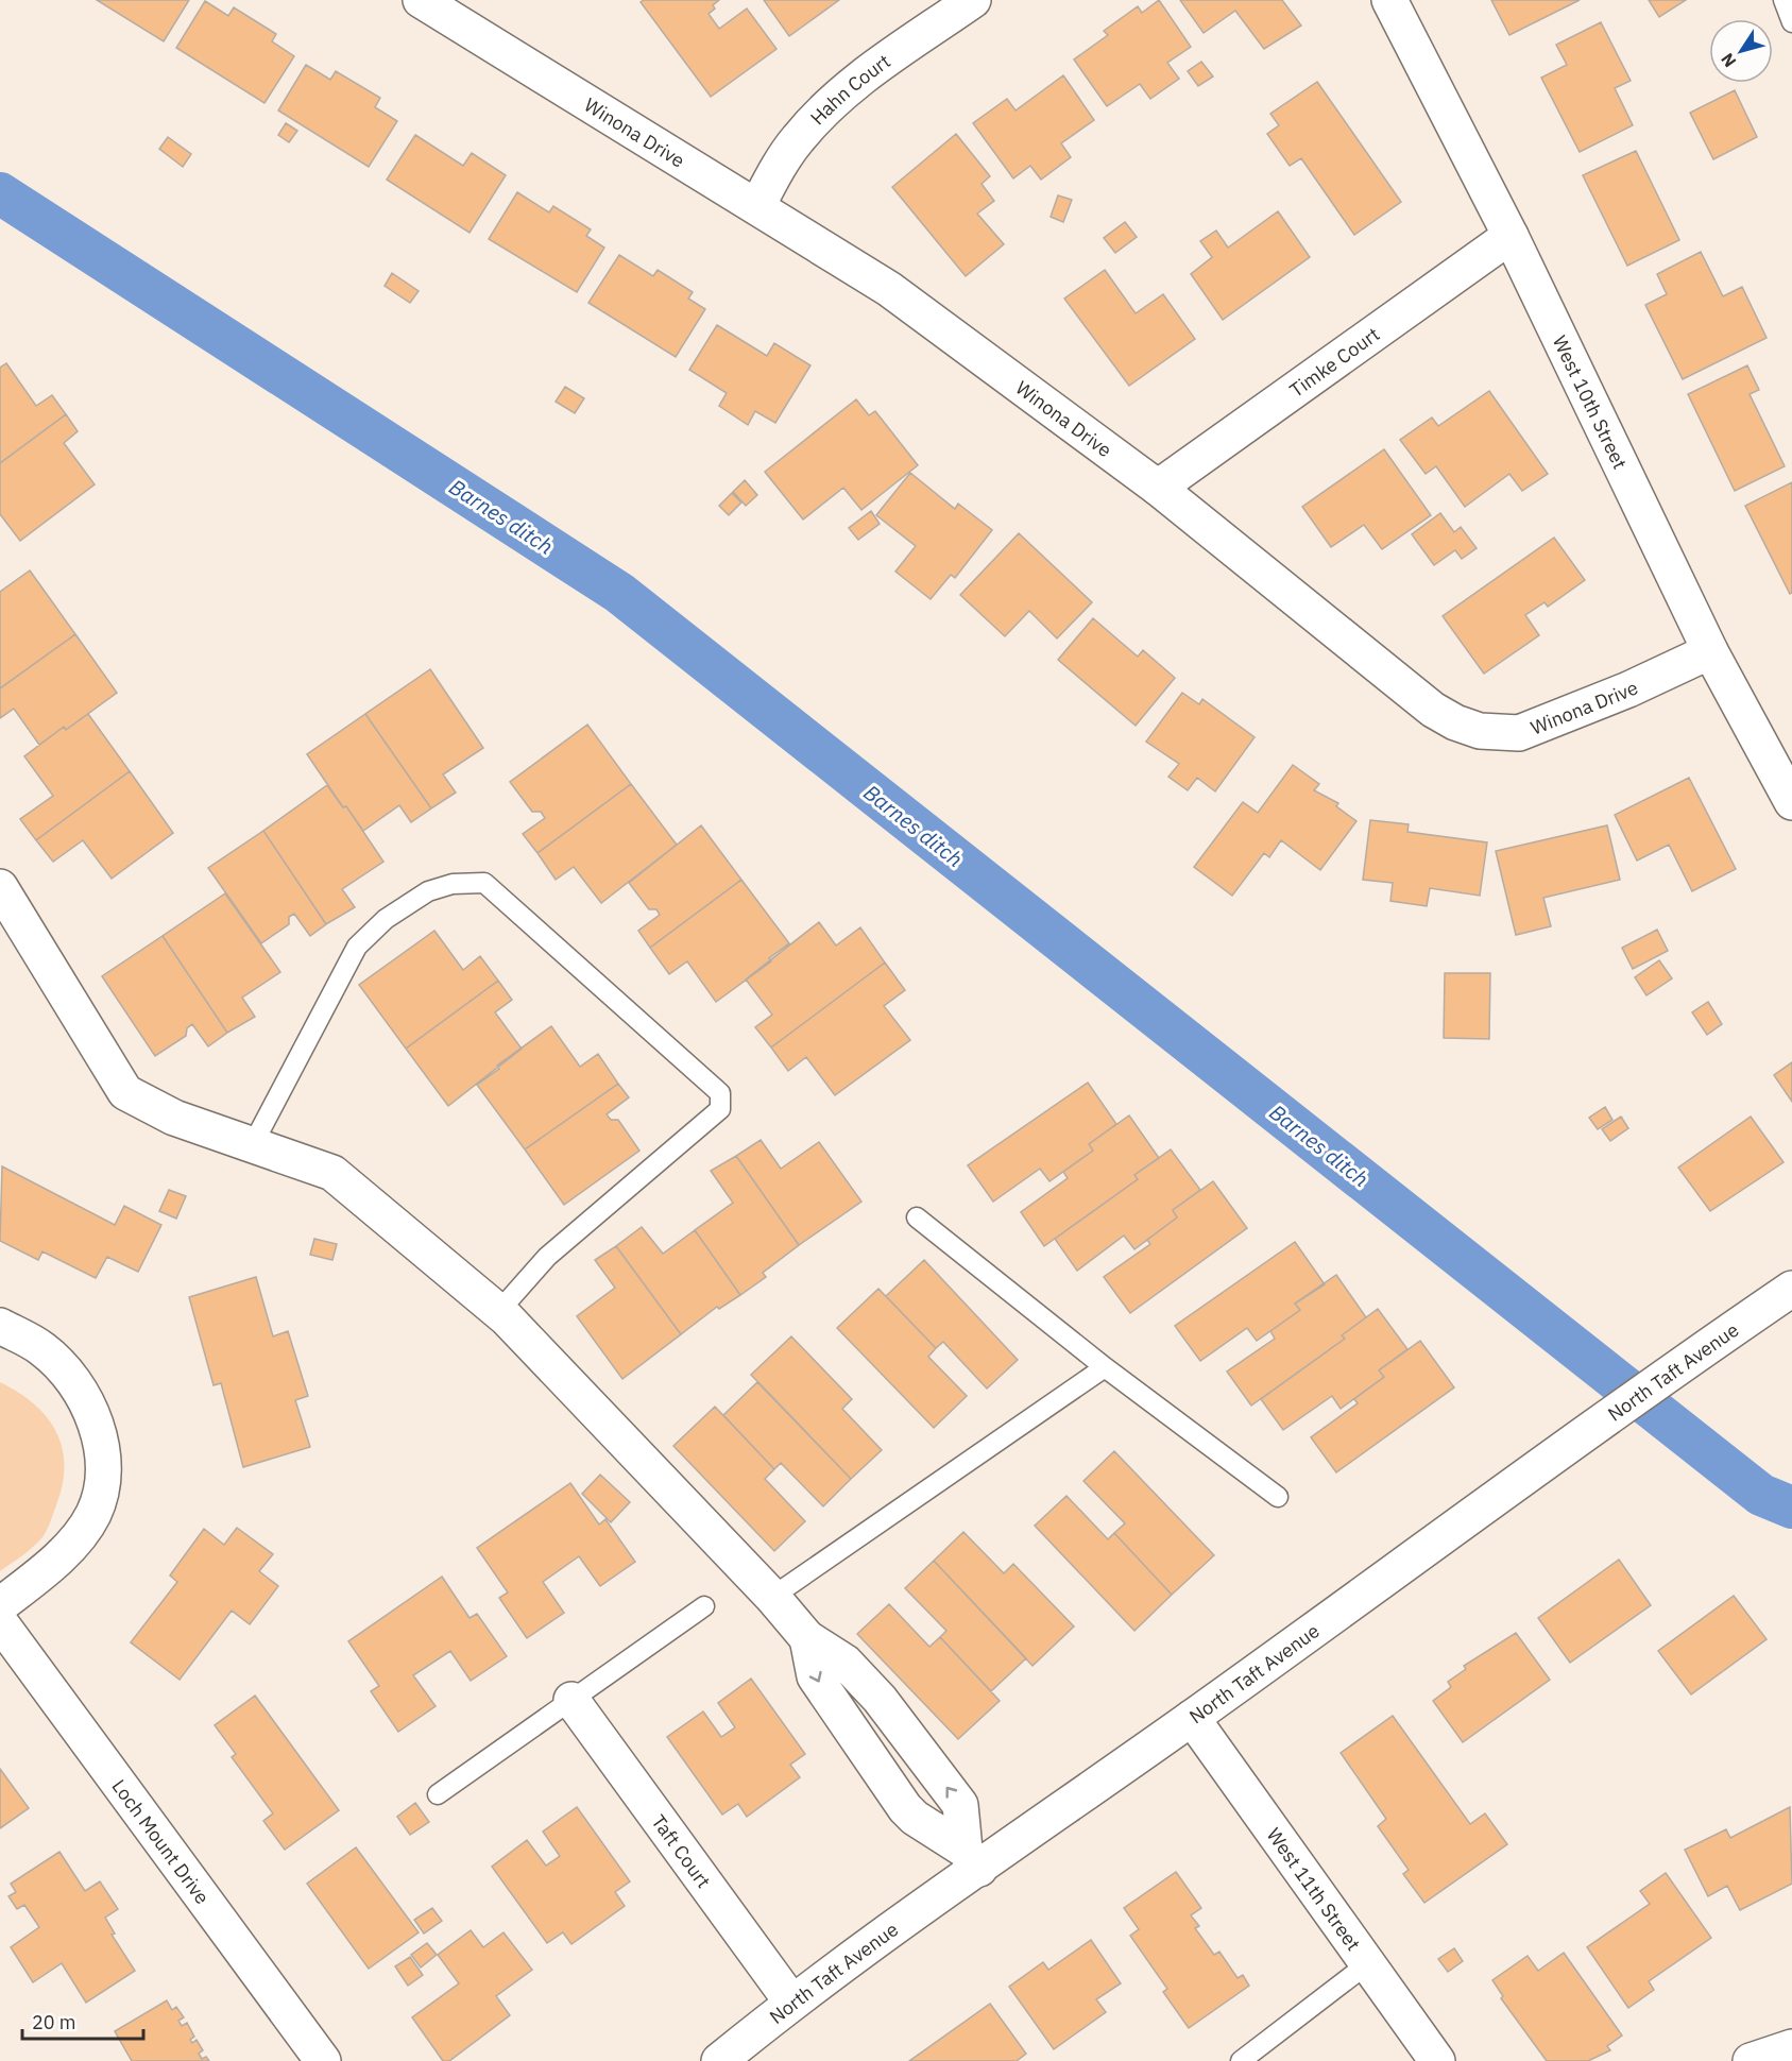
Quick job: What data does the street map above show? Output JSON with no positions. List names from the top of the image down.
{
  "streets": {
    "street": [
      "Hahn Court",
      "Winona Drive",
      "Timke Court",
      "West 10th Street",
      "North Taft Avenue",
      "Loch Mount Drive",
      "Taft Court",
      "West 11th Street"
    ]
  },
  "crossings": [
    ["Hahn Court", "Winona Drive"],
    ["Winona Drive", "Timke Court"],
    ["Winona Drive", "West 10th Street"],
    ["Timke Court", "West 10th Street"],
    ["North Taft Avenue", "Taft Court"],
    ["North Taft Avenue", "West 11th Street"]
  ],
  "water": ["Barnes ditch"],
  "scale_bar": "20 m",
  "north": "bottom left"
}
